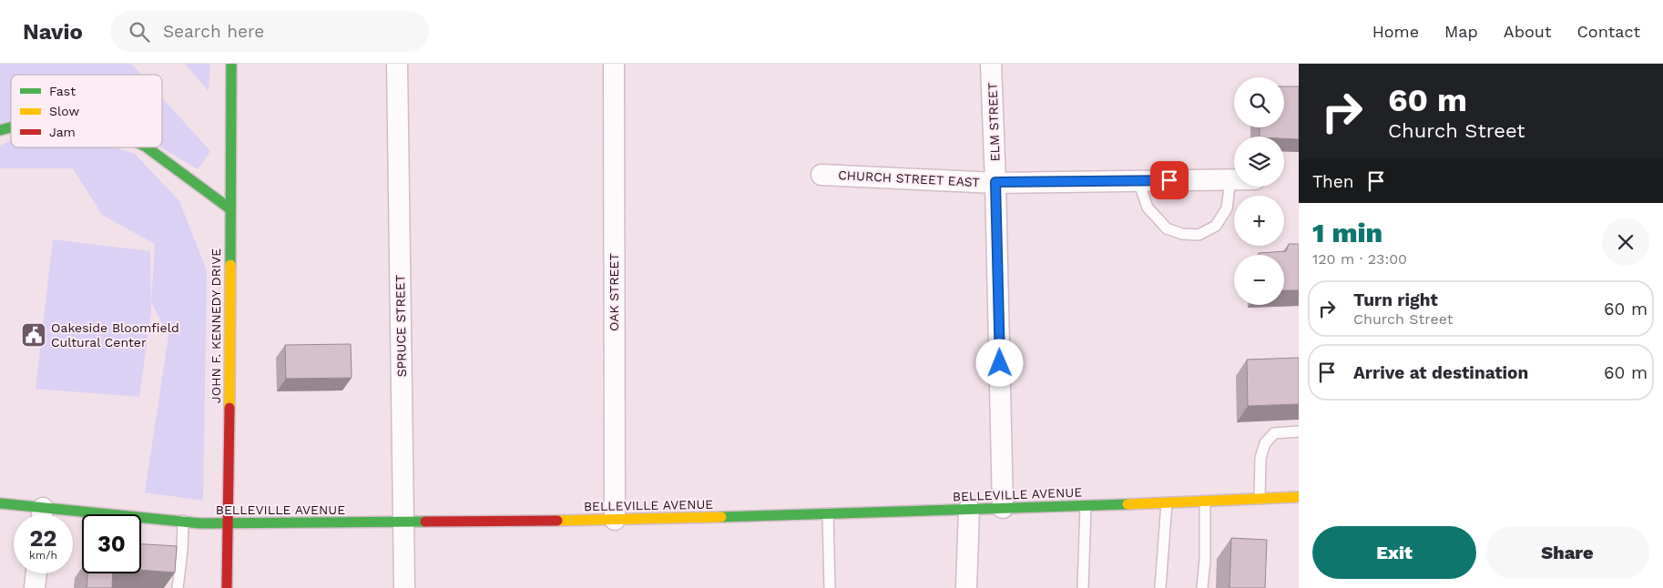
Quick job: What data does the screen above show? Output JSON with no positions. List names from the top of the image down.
{
  "streets": {
    "main road": ["JOHN F. KENNEDY DRIVE", "BELLEVILLE AVENUE"],
    "street": [
      "ELM STREET",
      "CHURCH STREET EAST",
      "OAK STREET",
      "SPRUCE STREET"
    ]
  },
  "crossings": [
    ["ELM STREET", "CHURCH STREET EAST"],
    ["ELM STREET", "BELLEVILLE AVENUE"],
    ["OAK STREET", "BELLEVILLE AVENUE"],
    ["JOHN F. KENNEDY DRIVE", "BELLEVILLE AVENUE"],
    ["SPRUCE STREET", "BELLEVILLE AVENUE"]
  ],
  "places": {
    "public building": ["Oakeside Bloomfield Cultural Center"]
  },
  "legend": ["Fast", "Slow", "Jam"],
  "page": {
    "header": "Navio",
    "search": "Search here",
    "nav": [
      "Home",
      "Map",
      "About",
      "Contact"
    ],
    "turn": ["60 m", "Church Street"],
    "map_buttons": ["+", "−"],
    "then": "Then",
    "heading": ["1 min", "120 m · 23:00"],
    "list": [
      {
        "name": "Turn right",
        "note": "Church Street",
        "value": "60 m"
      },
      {
        "name": "Arrive at destination",
        "value": "60 m"
      }
    ],
    "speed": "22 km/h",
    "limit": "30",
    "buttons": ["Exit", "Share"]
  }
}
